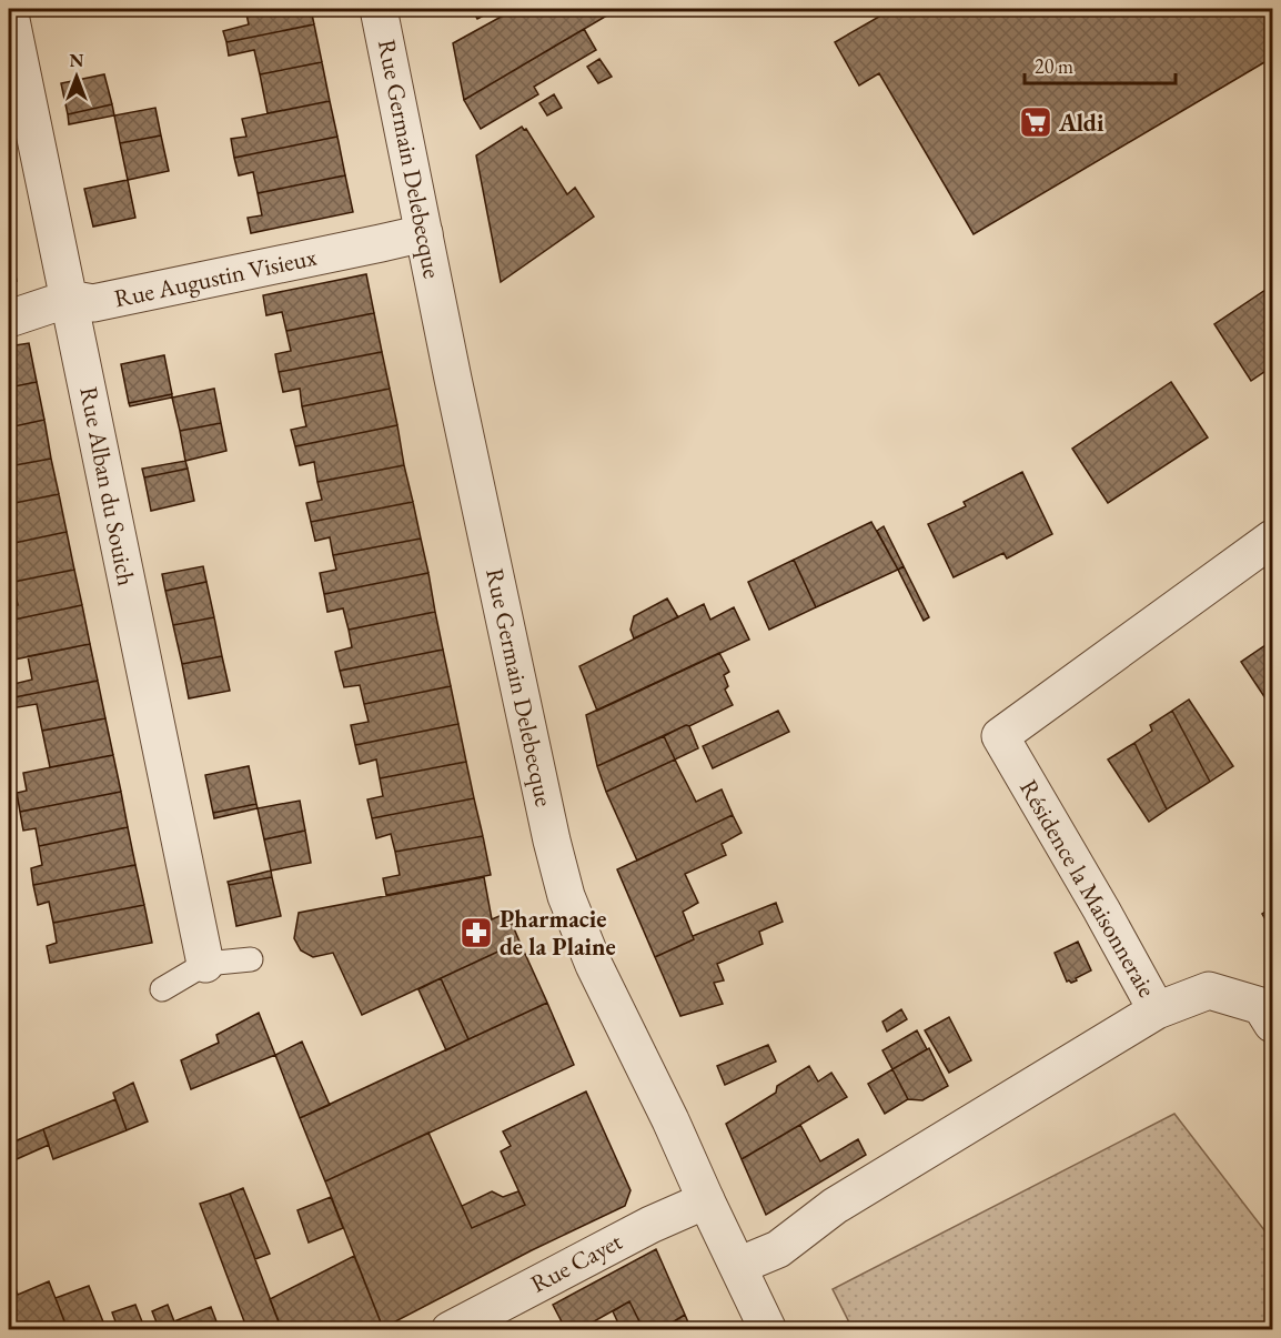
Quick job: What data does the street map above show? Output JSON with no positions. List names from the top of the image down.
{
  "streets": {
    "street": [
      "Rue Germain Delebecque",
      "Rue Augustin Visieux",
      "Rue Alban du Souich",
      "Résidence la Maisonneraie",
      "Rue Cayet"
    ]
  },
  "crossings": [
    ["Rue Germain Delebecque", "Rue Augustin Visieux"],
    ["Rue Germain Delebecque", "Résidence la Maisonneraie"],
    ["Rue Germain Delebecque", "Rue Cayet"],
    ["Rue Augustin Visieux", "Rue Alban du Souich"]
  ],
  "places": {
    "supermarket": ["Aldi"],
    "pharmacy": ["Pharmacie de la Plaine"]
  },
  "scale_bar": "20 m",
  "north": "top"
}
